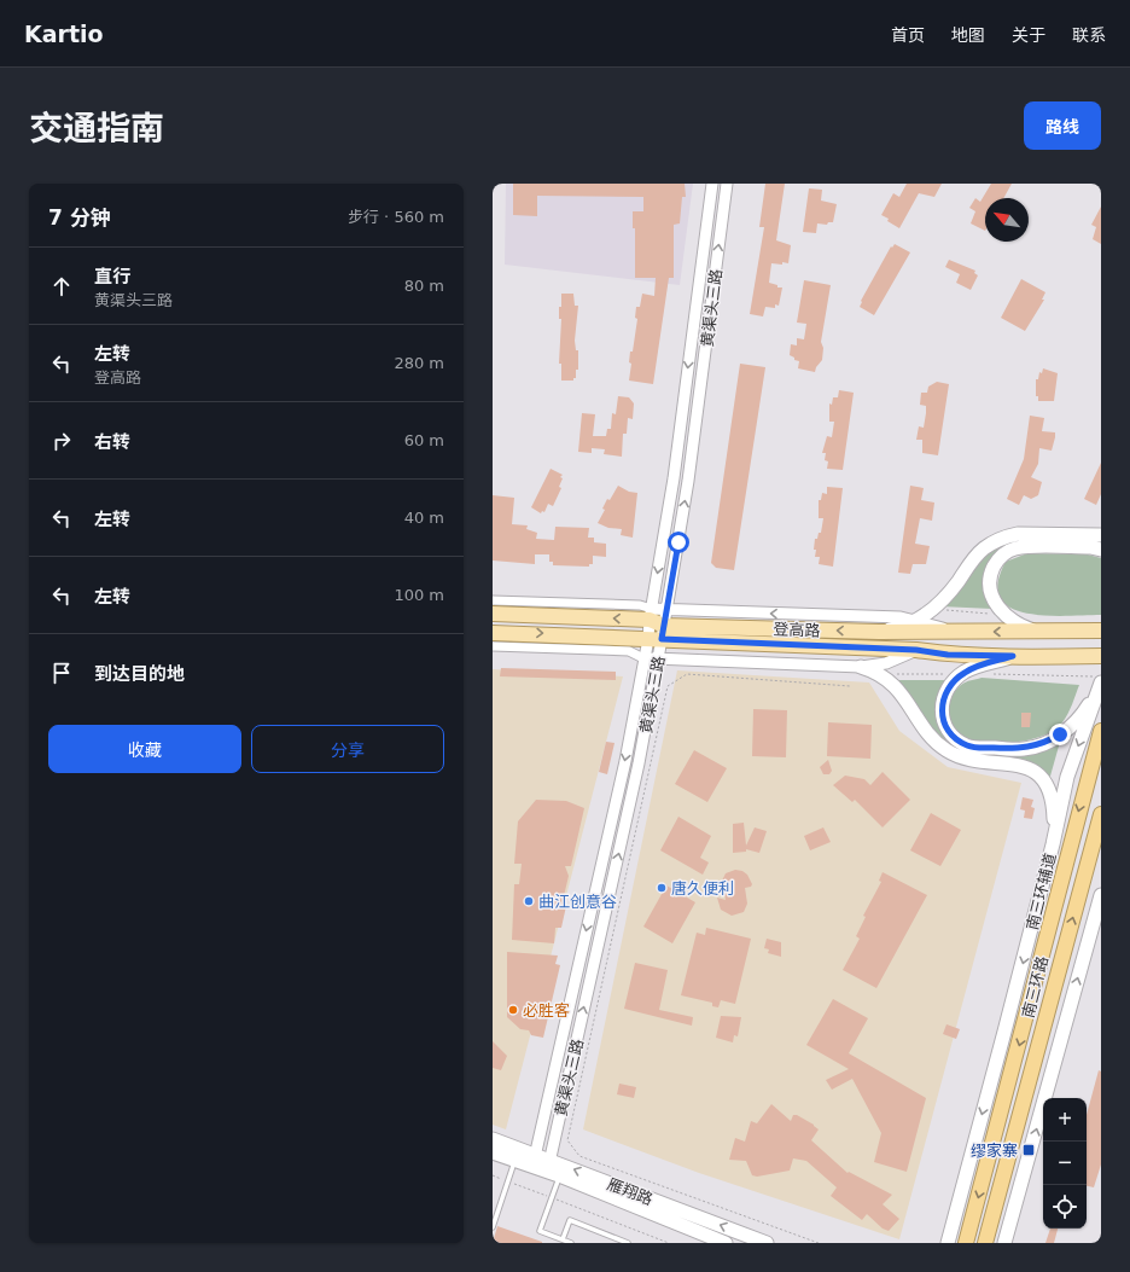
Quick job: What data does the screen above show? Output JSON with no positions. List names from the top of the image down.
{
  "streets": {
    "highway": ["南三环路"],
    "main road": ["登高路", "南三环辅道", "雁翔路"],
    "street": ["黄渠头三路"]
  },
  "crossings": [
    ["黄渠头三路", "登高路"],
    ["黄渠头三路", "雁翔路"]
  ],
  "places": {
    "other": ["唐久便利", "曲江创意谷", "必胜客"],
    "transit": ["缪家寨"]
  },
  "north": "top left",
  "page": {
    "header": "Kartio",
    "nav": [
      "首页",
      "地图",
      "关于",
      "联系"
    ],
    "title": "交通指南",
    "buttons": [
      "路线",
      ["收藏", "分享"]
    ],
    "heading": ["7 分钟", "步行 · 560 m"],
    "list": [
      ["直行", "黄渠头三路", "80 m"],
      ["左转", "登高路", "280 m"],
      ["右转", "60 m"],
      ["左转", "40 m"],
      ["左转", "100 m"],
      "到达目的地"
    ],
    "map_buttons": ["+", "−"]
  }
}
